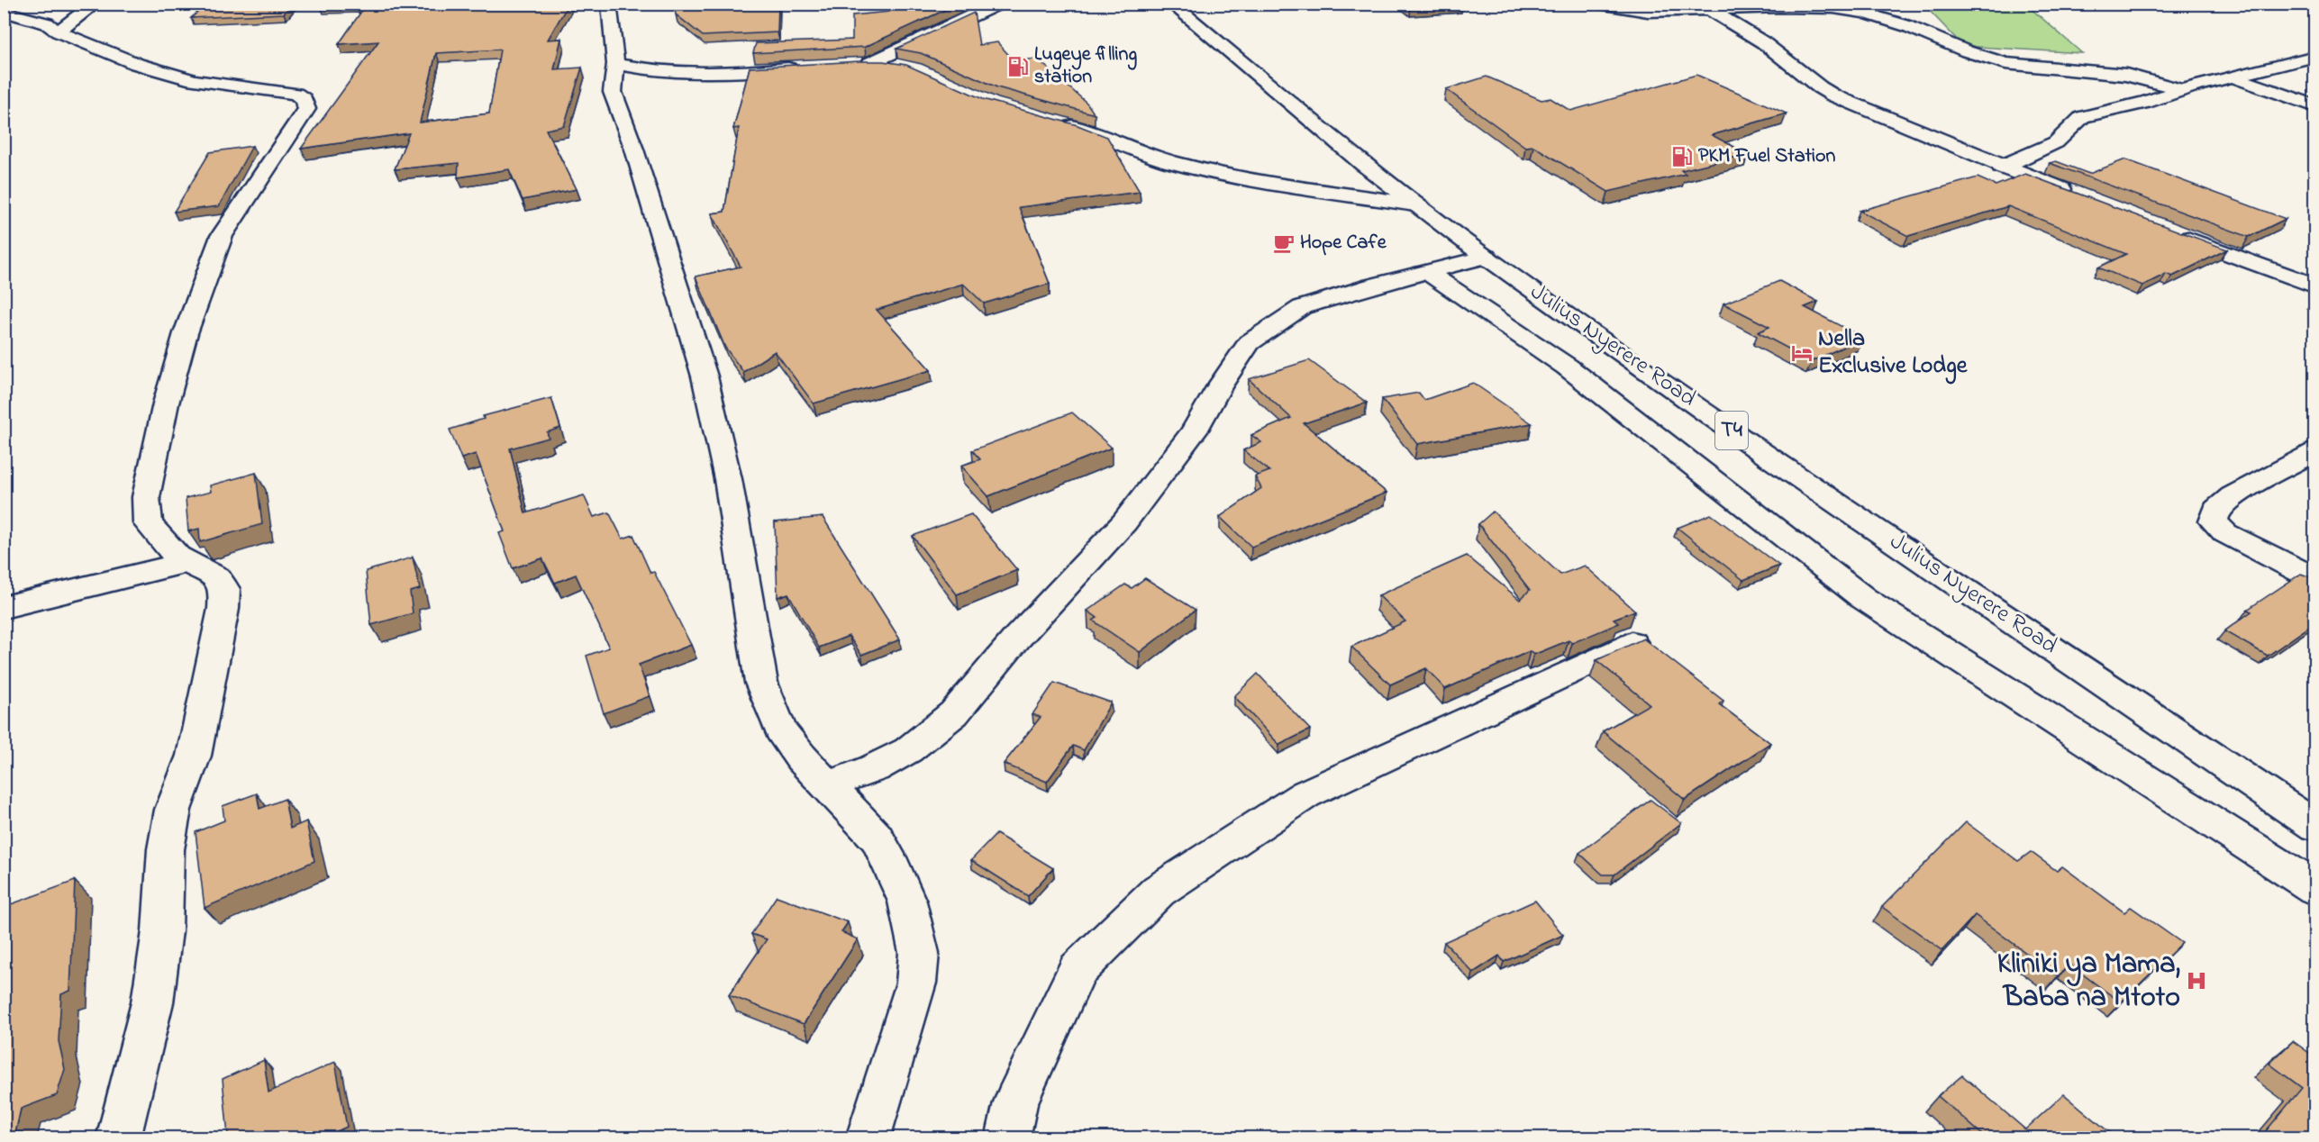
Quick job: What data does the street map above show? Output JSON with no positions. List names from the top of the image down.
{
  "streets": {
    "main road": ["Julius Nyerere Road", "T4"]
  },
  "places": {
    "fuel station": ["Lugeye filling station", "PKM Fuel Station"],
    "cafe": ["Hope Cafe"],
    "hotel": ["Nella Exclusive Lodge"],
    "hospital": ["Kliniki ya Mama, Baba na Mtoto"]
  }
}
